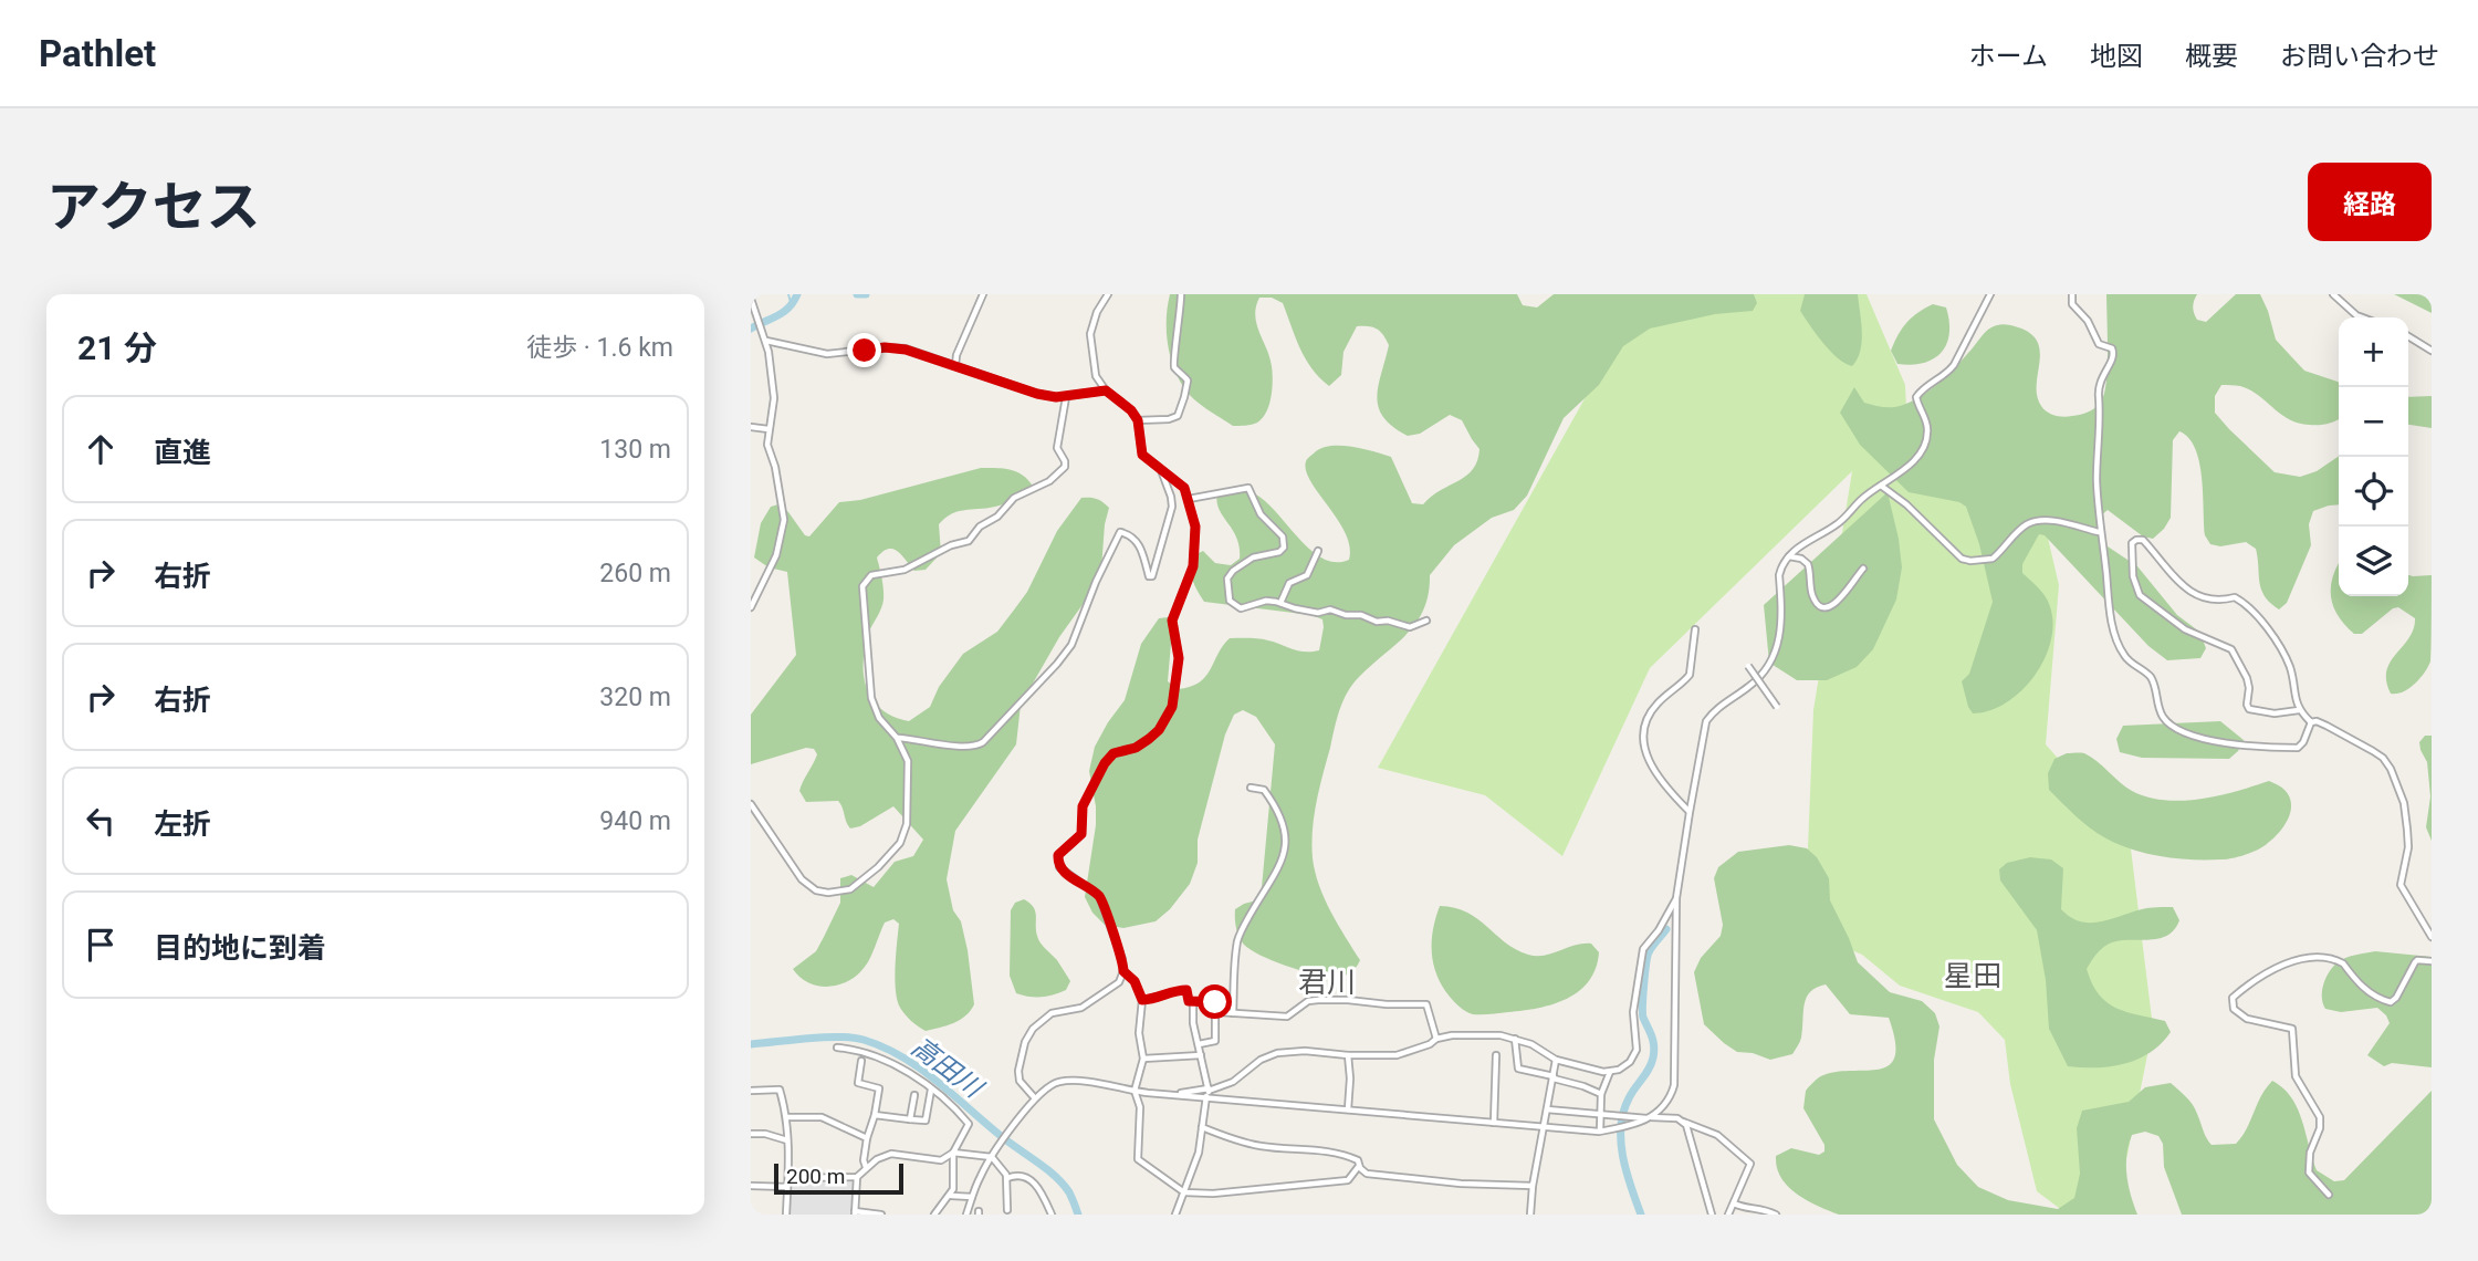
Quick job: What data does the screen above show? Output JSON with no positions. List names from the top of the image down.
{
  "districts": ["星田", "君川"],
  "water": ["高田川"],
  "scale_bar": "200 m",
  "page": {
    "header": "Pathlet",
    "nav": [
      "ホーム",
      "地図",
      "概要",
      "お問い合わせ"
    ],
    "title": "アクセス",
    "buttons": "経路",
    "heading": ["21 分", "徒歩 · 1.6 km"],
    "map_buttons": ["+", "−"],
    "list": [
      ["直進", "130 m"],
      ["右折", "260 m"],
      ["右折", "320 m"],
      ["左折", "940 m"],
      "目的地に到着"
    ],
    "scale": "200 m"
  }
}
